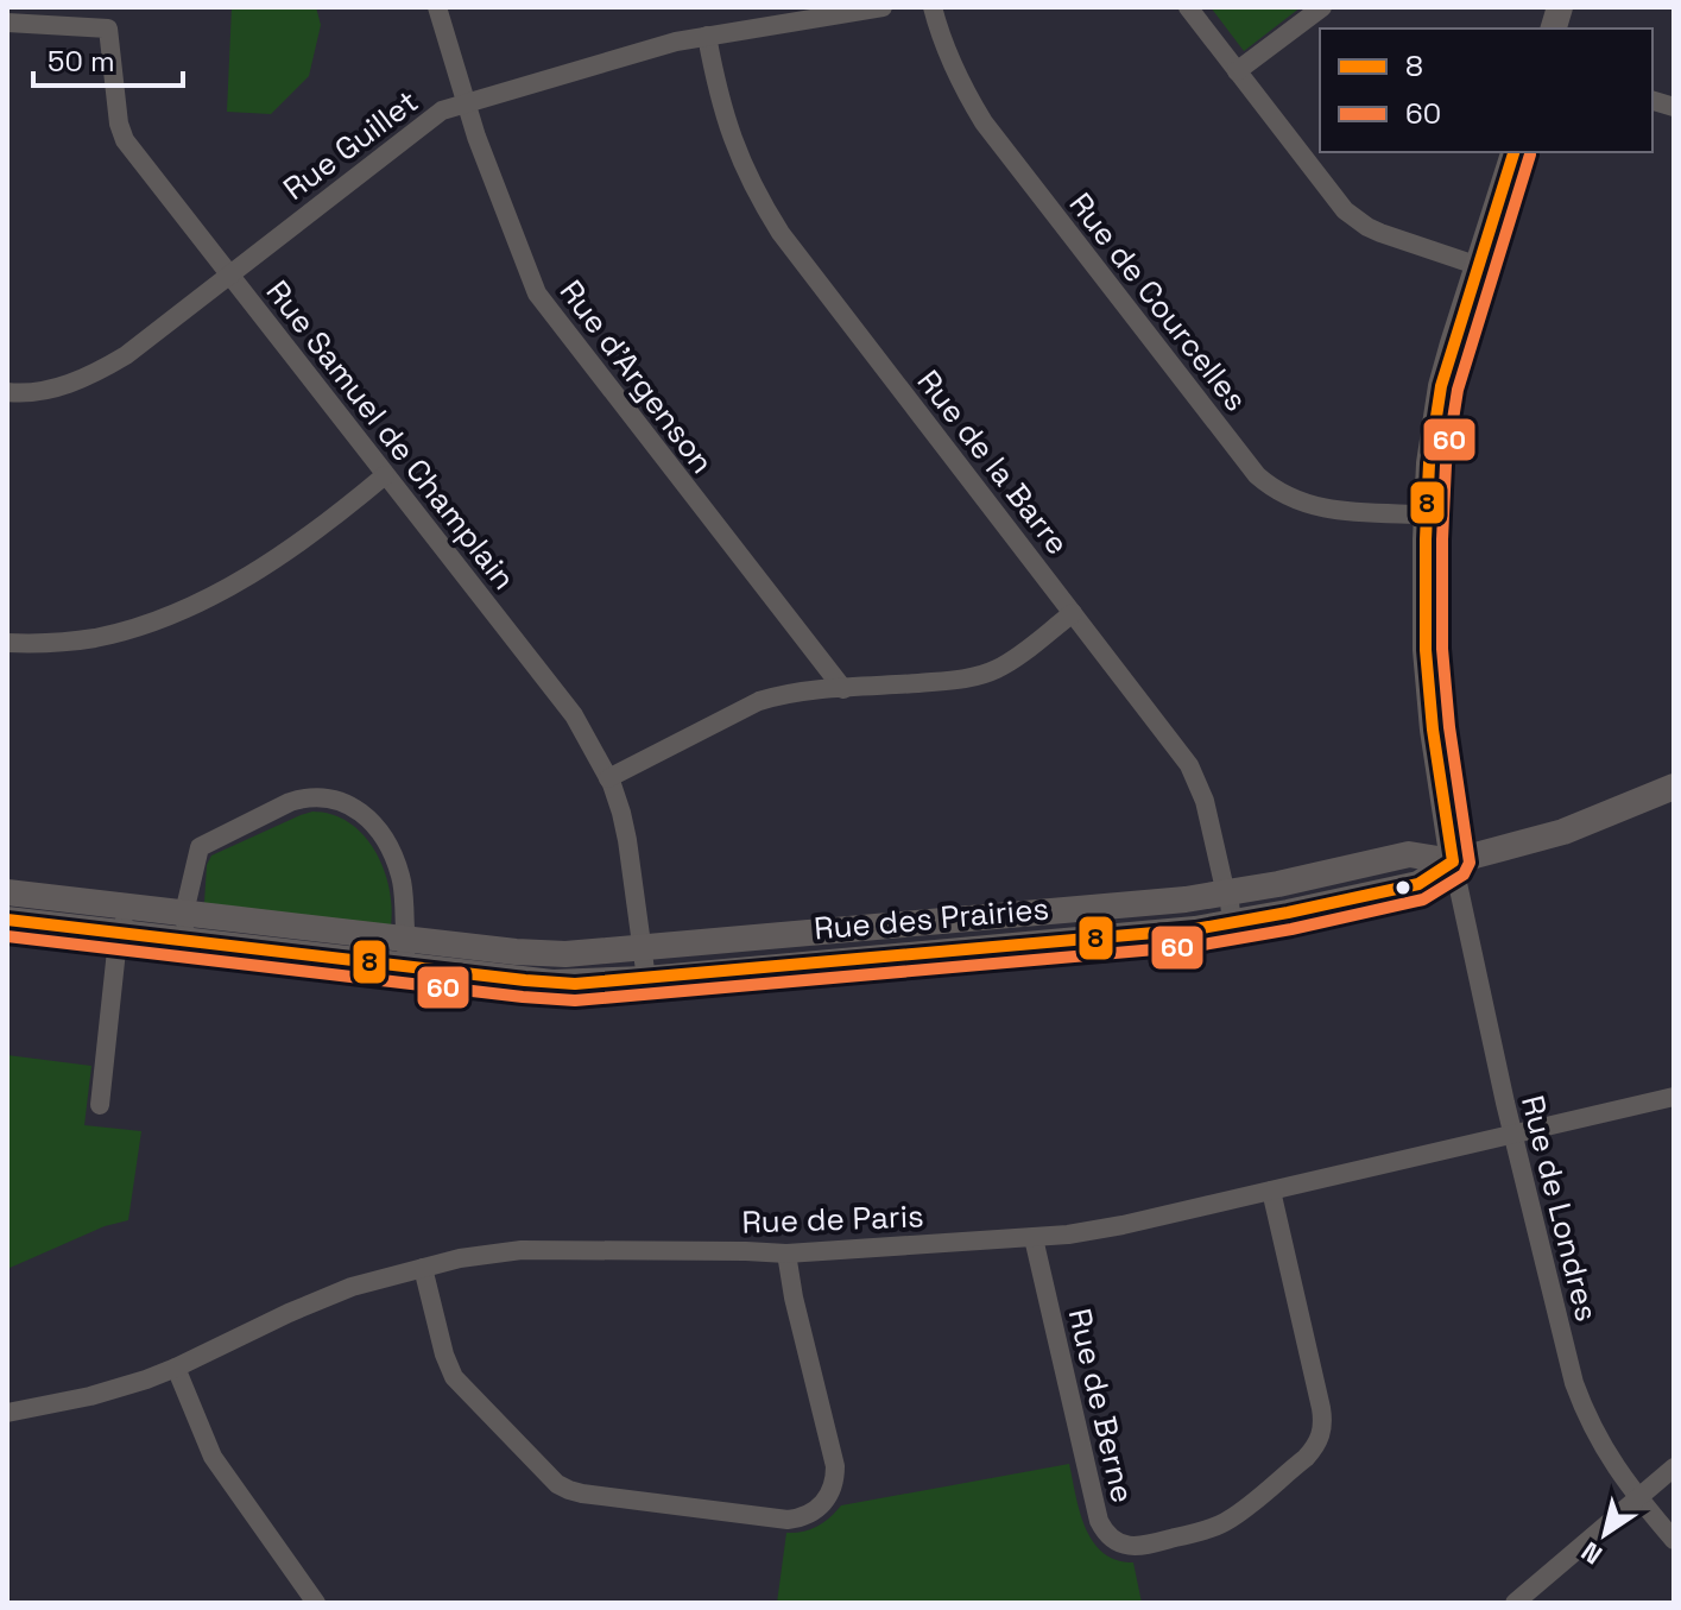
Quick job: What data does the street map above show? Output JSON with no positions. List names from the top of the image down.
{
  "streets": {
    "street": [
      "Rue Guillet",
      "Rue de Courcelles",
      "Rue d'Argenson",
      "Rue Samuel de Champlain",
      "Rue de la Barre",
      "Rue des Prairies",
      "Rue de Londres",
      "Rue de Paris",
      "Rue de Berne"
    ]
  },
  "crossings": [
    ["Rue Guillet", "Rue d'Argenson"],
    ["Rue Guillet", "Rue Samuel de Champlain"],
    ["Rue Guillet", "Rue de la Barre"],
    ["Rue Samuel de Champlain", "Rue des Prairies"],
    ["Rue de la Barre", "Rue des Prairies"],
    ["Rue des Prairies", "Rue de Londres"],
    ["Rue de Londres", "Rue de Paris"],
    ["Rue de Paris", "Rue de Berne"]
  ],
  "lines": ["transit line 8", "transit line 60"],
  "legend": ["8", "60"],
  "scale_bar": "50 m",
  "north": "bottom left"
}
